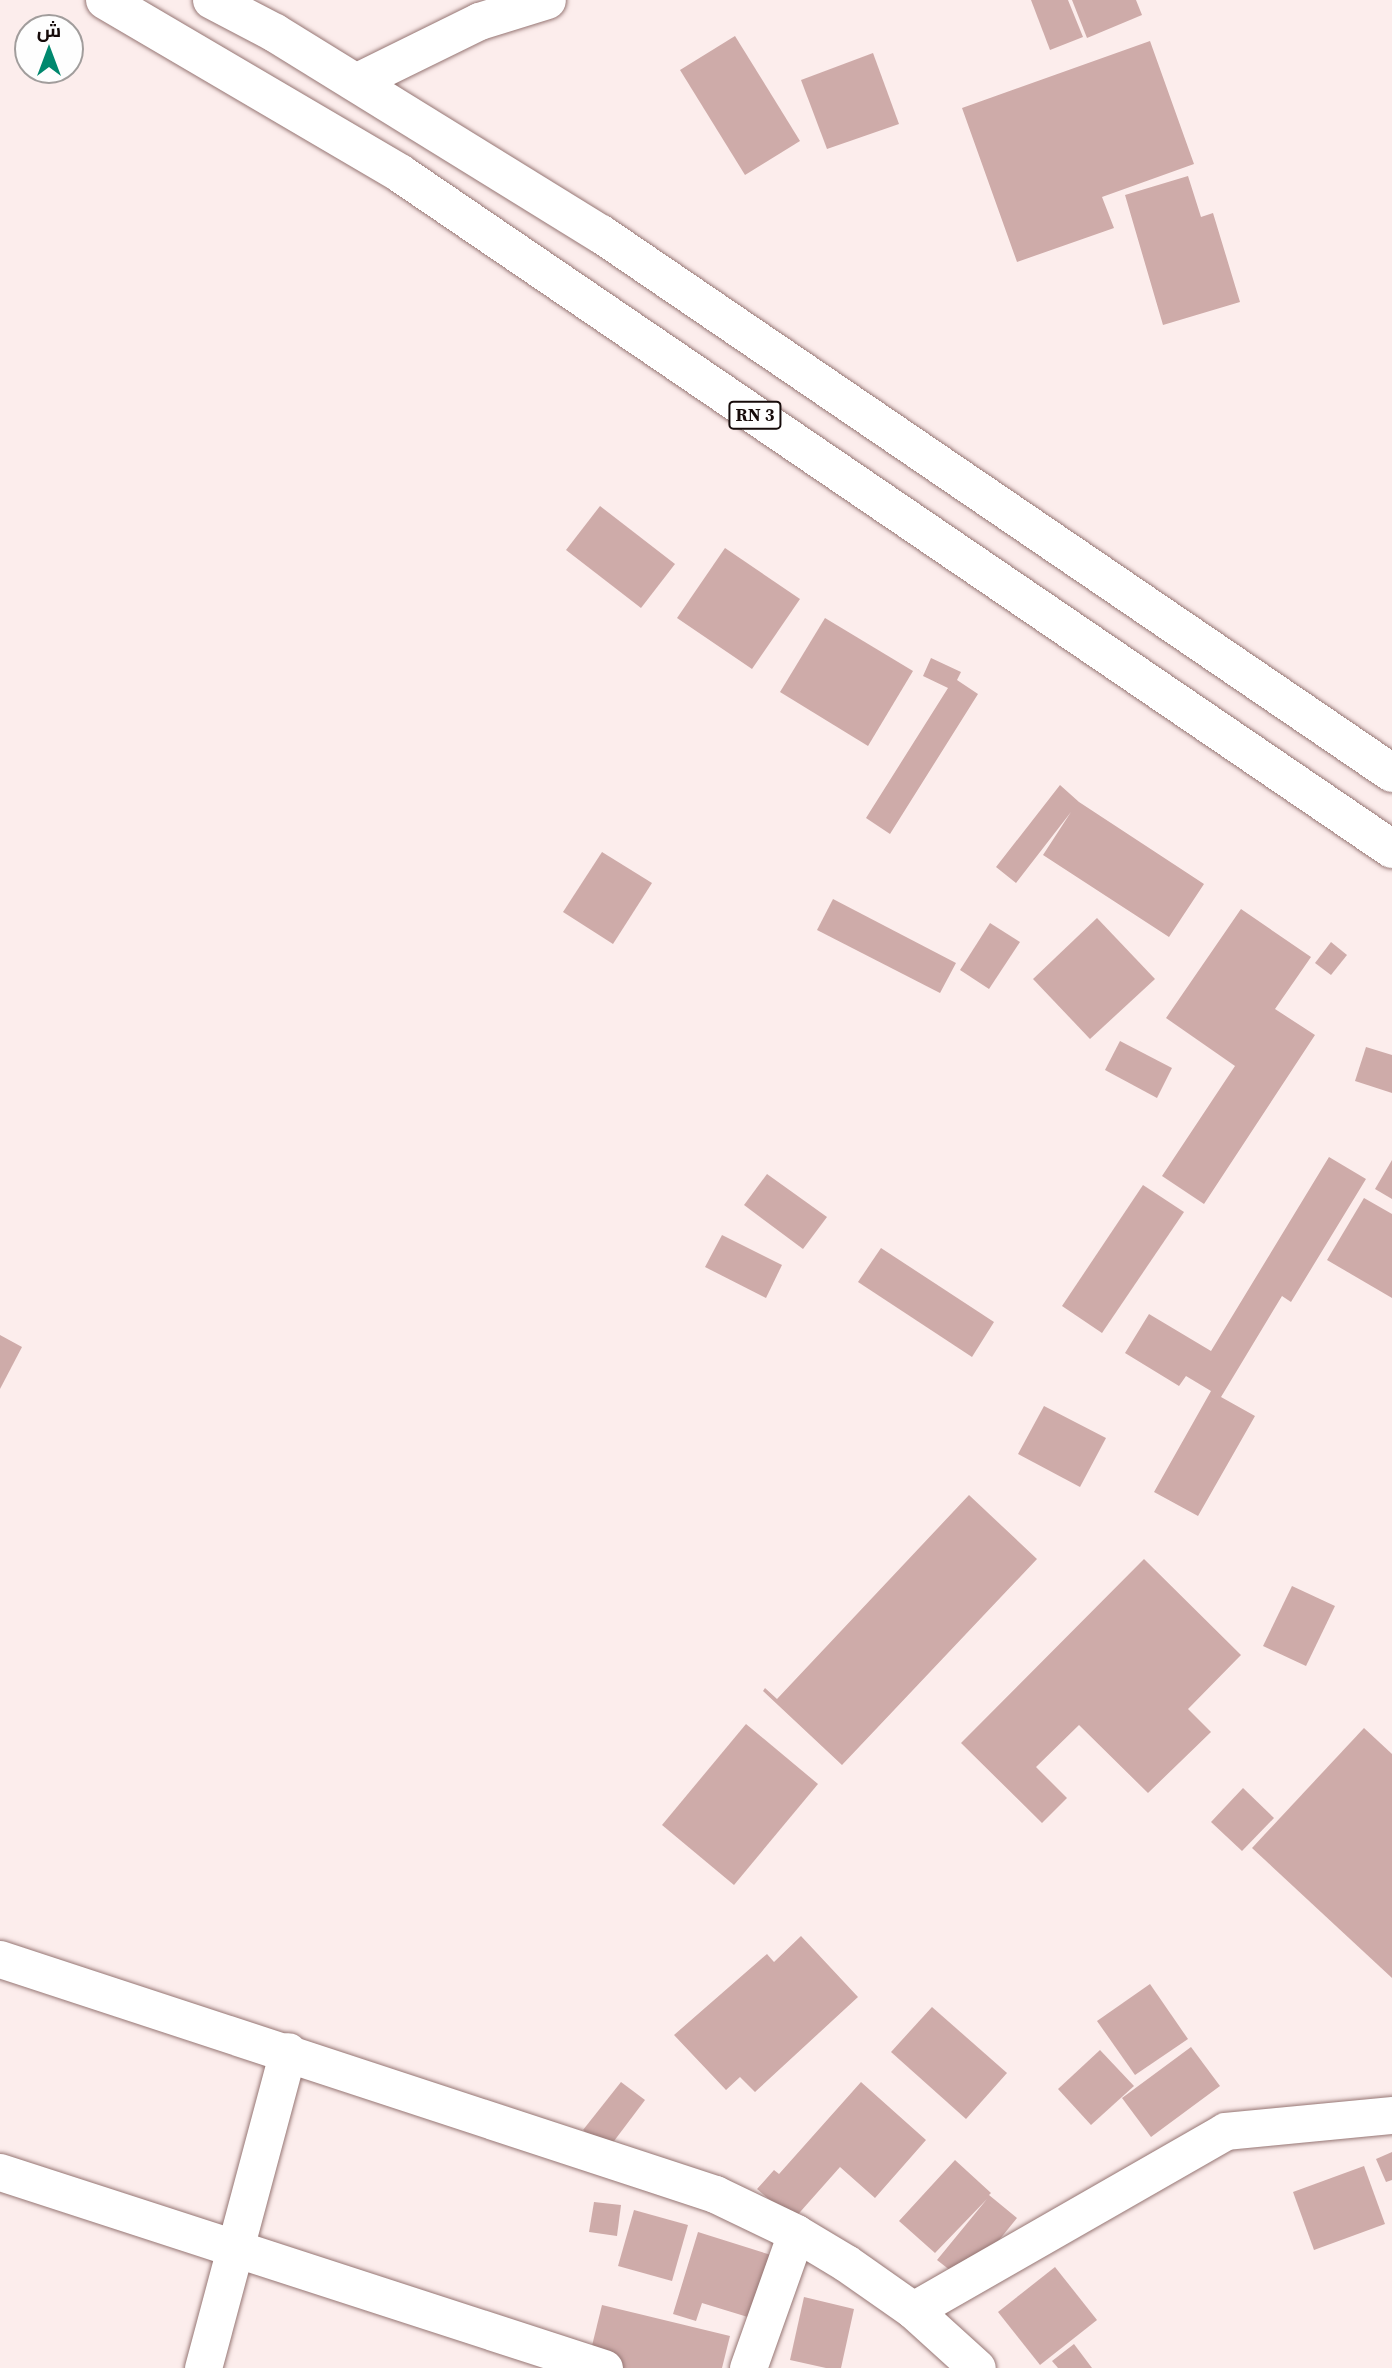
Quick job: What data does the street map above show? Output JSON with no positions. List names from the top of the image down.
{
  "streets": {
    "highway": ["RN 3"]
  },
  "north": "top"
}
